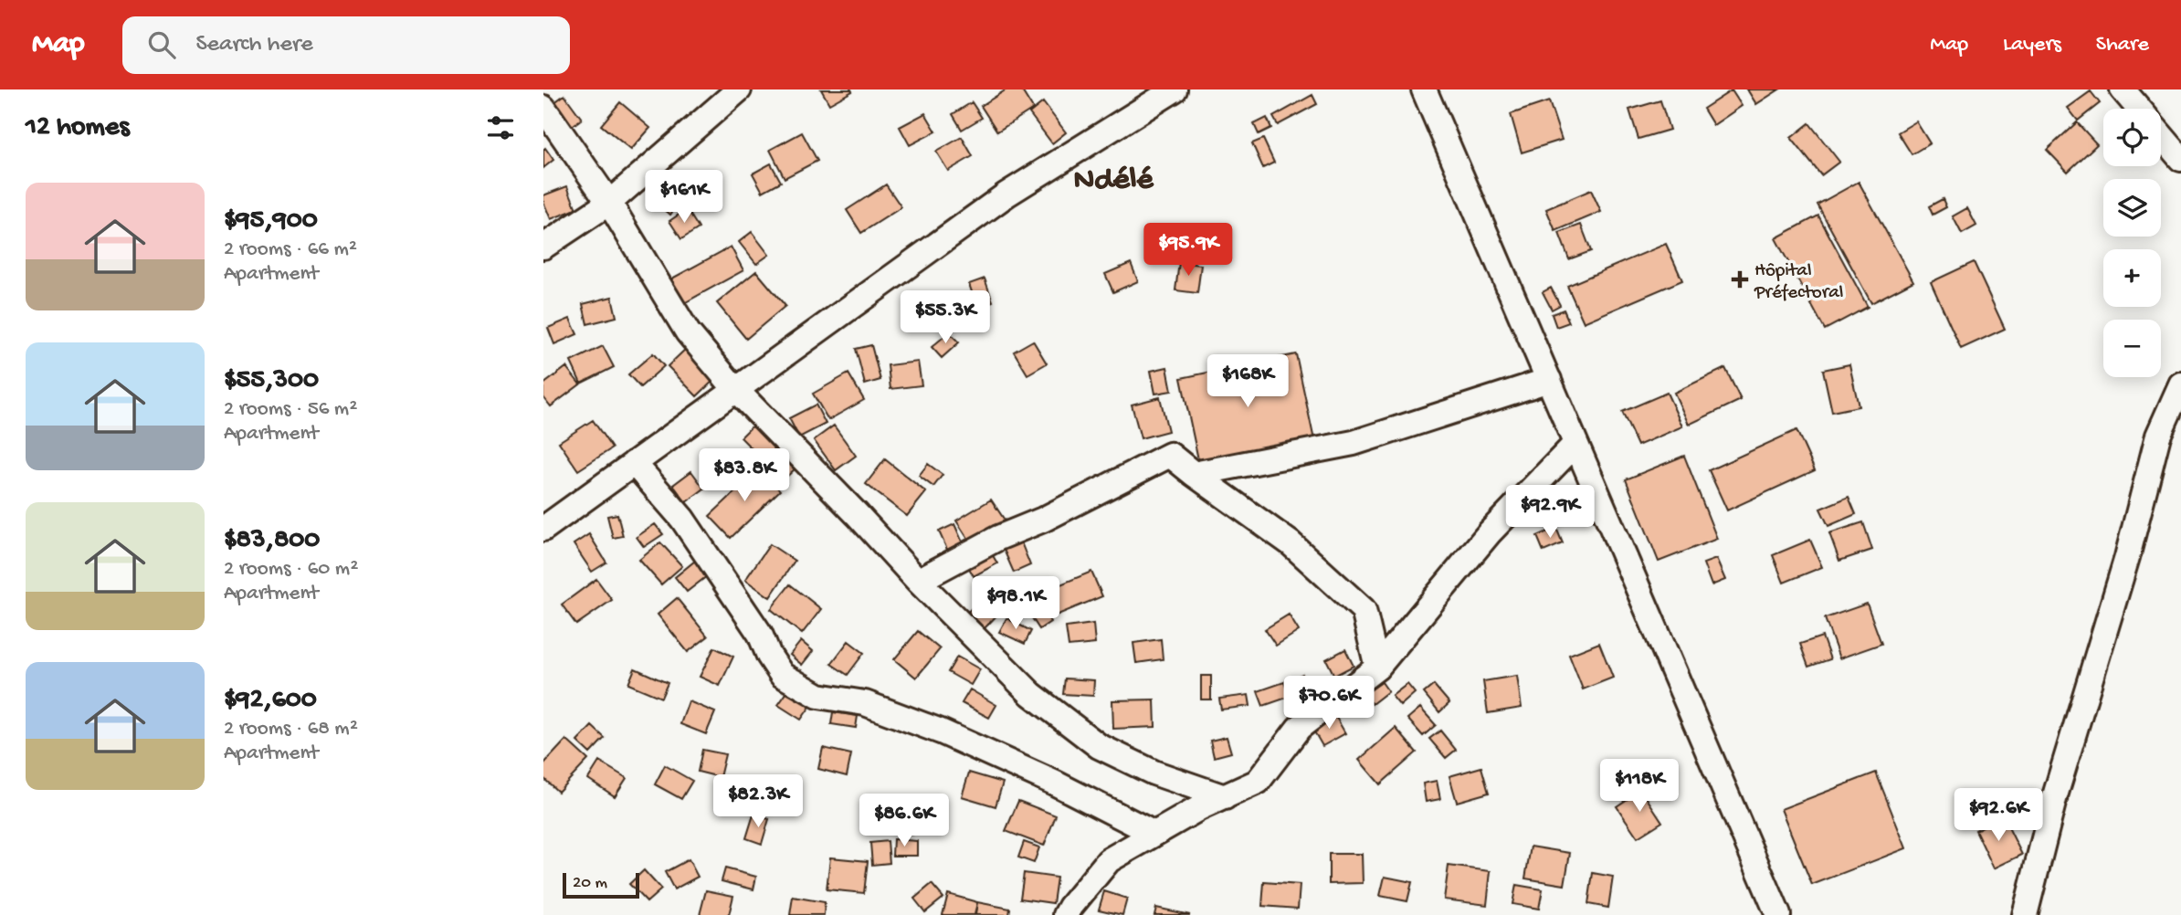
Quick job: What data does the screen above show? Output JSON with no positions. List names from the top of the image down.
{
  "districts": ["Ndélé"],
  "places": {
    "health": ["Hôpital Préfectoral"]
  },
  "scale_bar": "20 m",
  "page": {
    "header": "Map",
    "search": "Search here",
    "nav": ["Map", "Layers", "Share"],
    "heading": "12 homes",
    "map_buttons": ["+", "−"],
    "list": [
      {
        "name": "$95,900",
        "note": "2 rooms · 66 m² · Apartment"
      },
      {
        "name": "$55,300",
        "note": "2 rooms · 56 m² · Apartment"
      },
      {
        "name": "$83,800",
        "note": "2 rooms · 60 m² · Apartment"
      },
      {
        "name": "$92,600",
        "note": "2 rooms · 68 m² · Apartment"
      }
    ],
    "price": [
      "$161K",
      "$95.9K",
      "$55.3K",
      "$168K",
      "$83.8K",
      "$92.9K",
      "$98.1K",
      "$70.6K",
      "$118K",
      "$82.3K",
      "$92.6K",
      "$86.6K"
    ],
    "scale": "20 m"
  }
}
